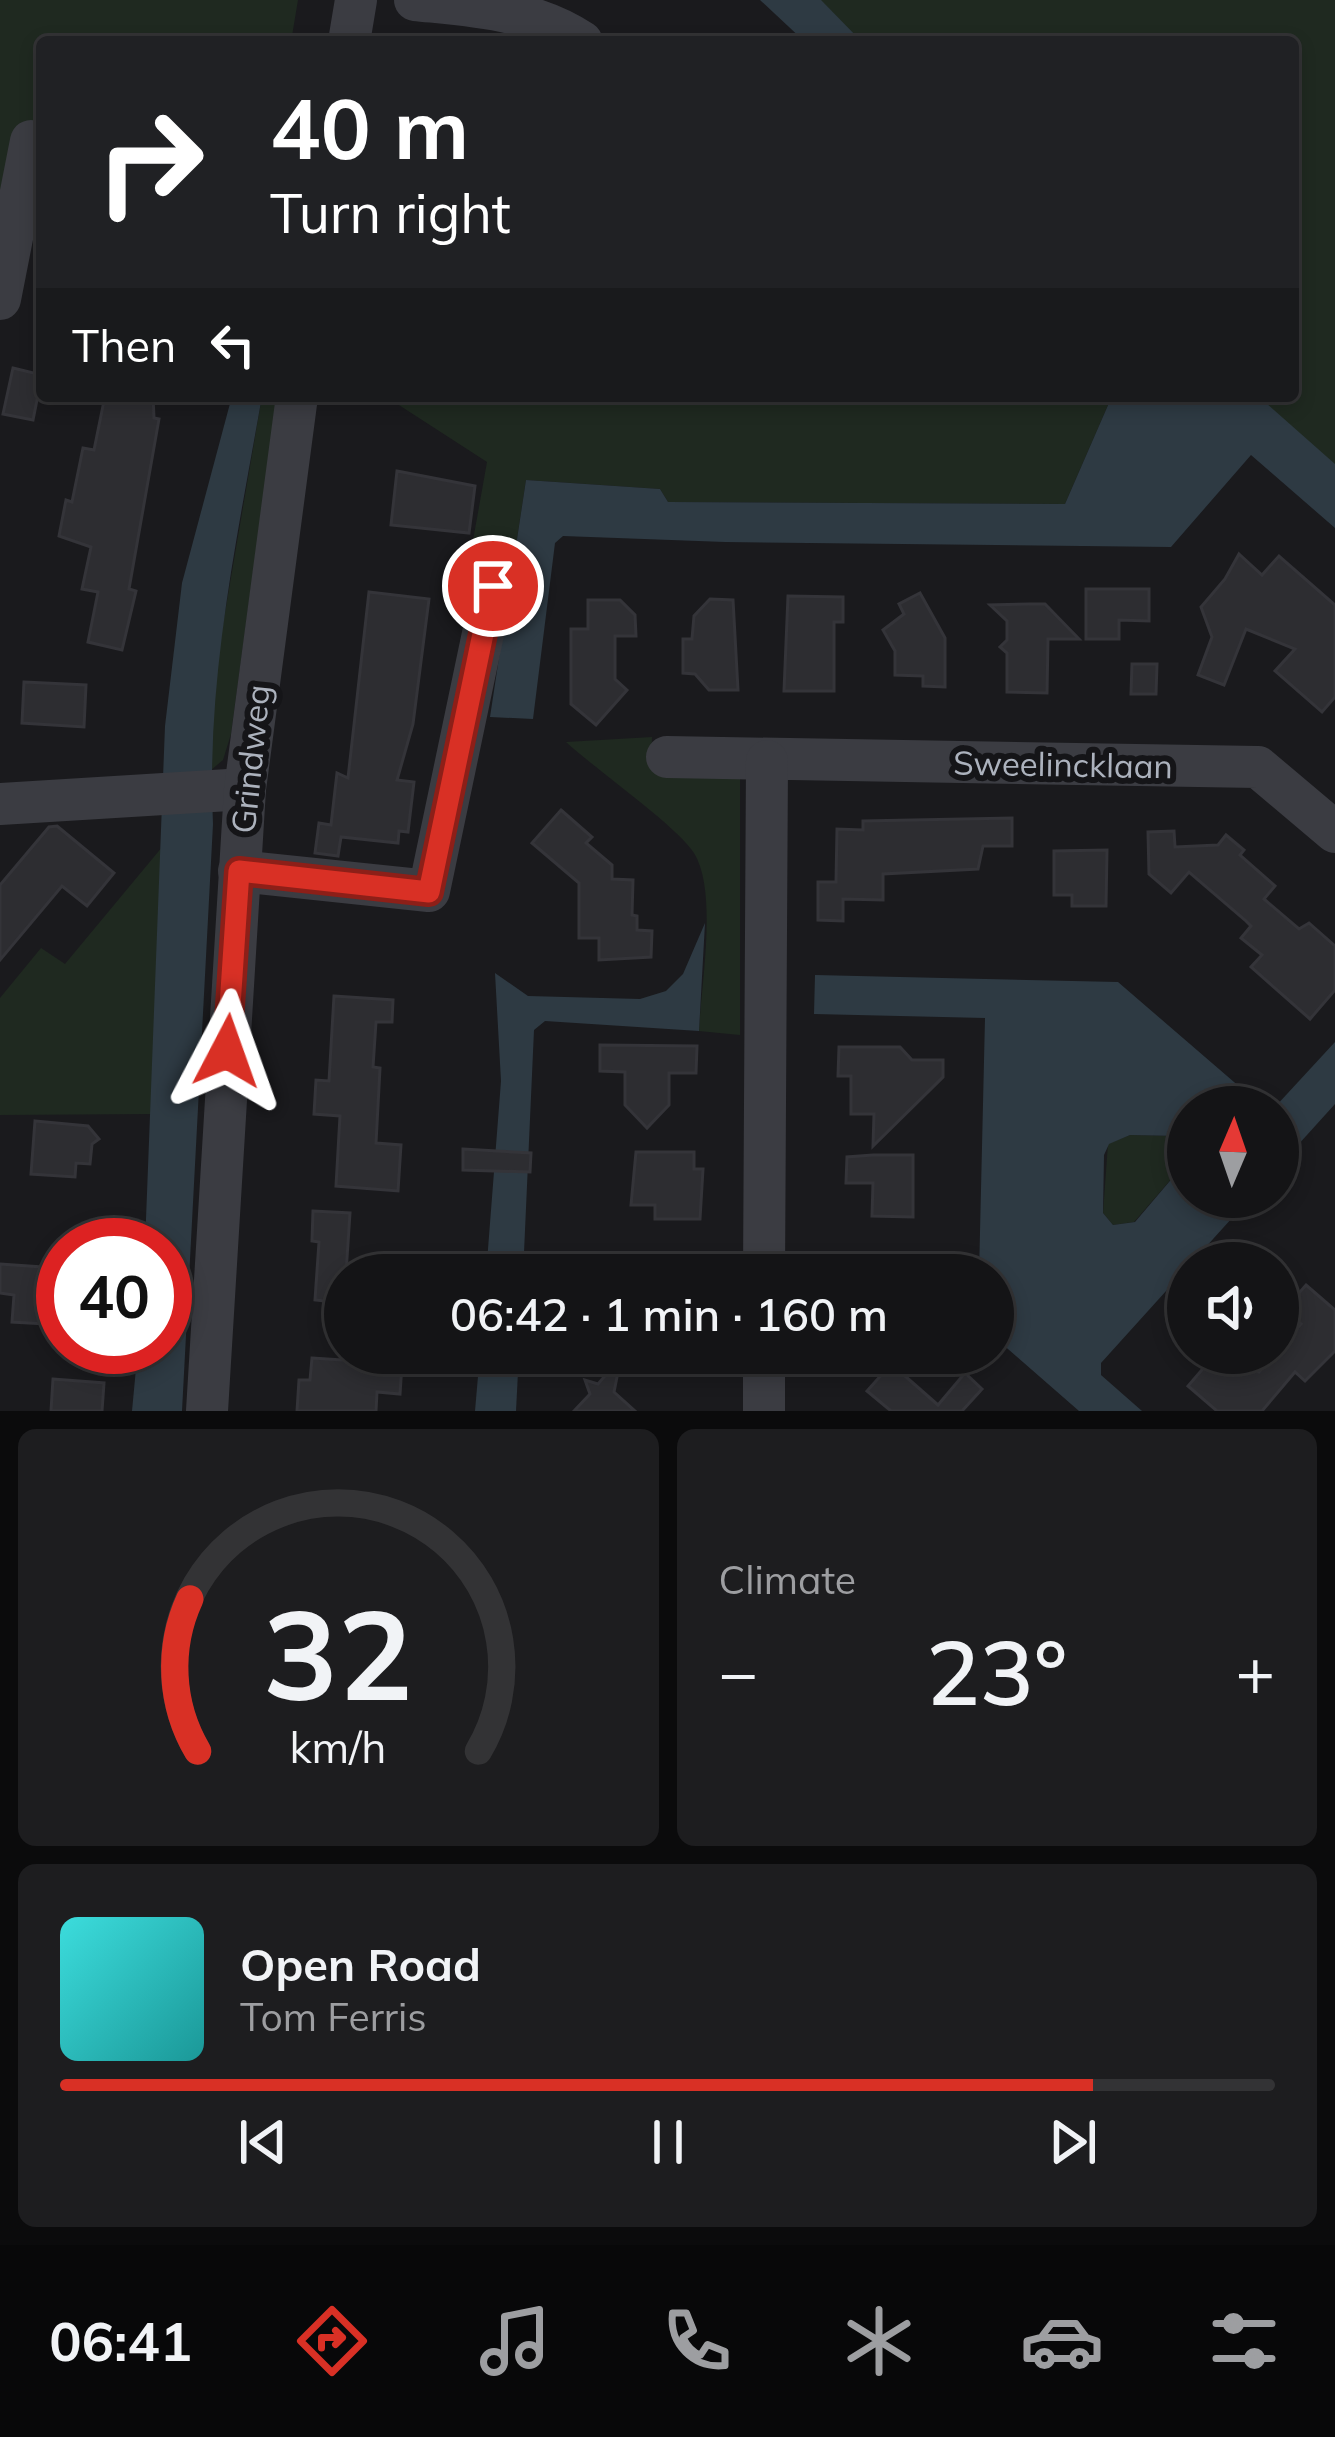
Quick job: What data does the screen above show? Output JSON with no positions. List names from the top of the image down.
{
  "streets": {
    "street": ["Grindweg", "Sweelincklaan"]
  },
  "north": "top",
  "page": {
    "turn": ["40 m", "Turn right"],
    "then": "Then",
    "limit": "40",
    "trip": "06:42 · 1 min · 160 m",
    "tile": "Climate",
    "heat": ["−", "23°", "+"],
    "song": ["Open Road", "Tom Ferris"],
    "tabs": "06:41",
    "gauge": ["32", "km/h"]
  }
}
